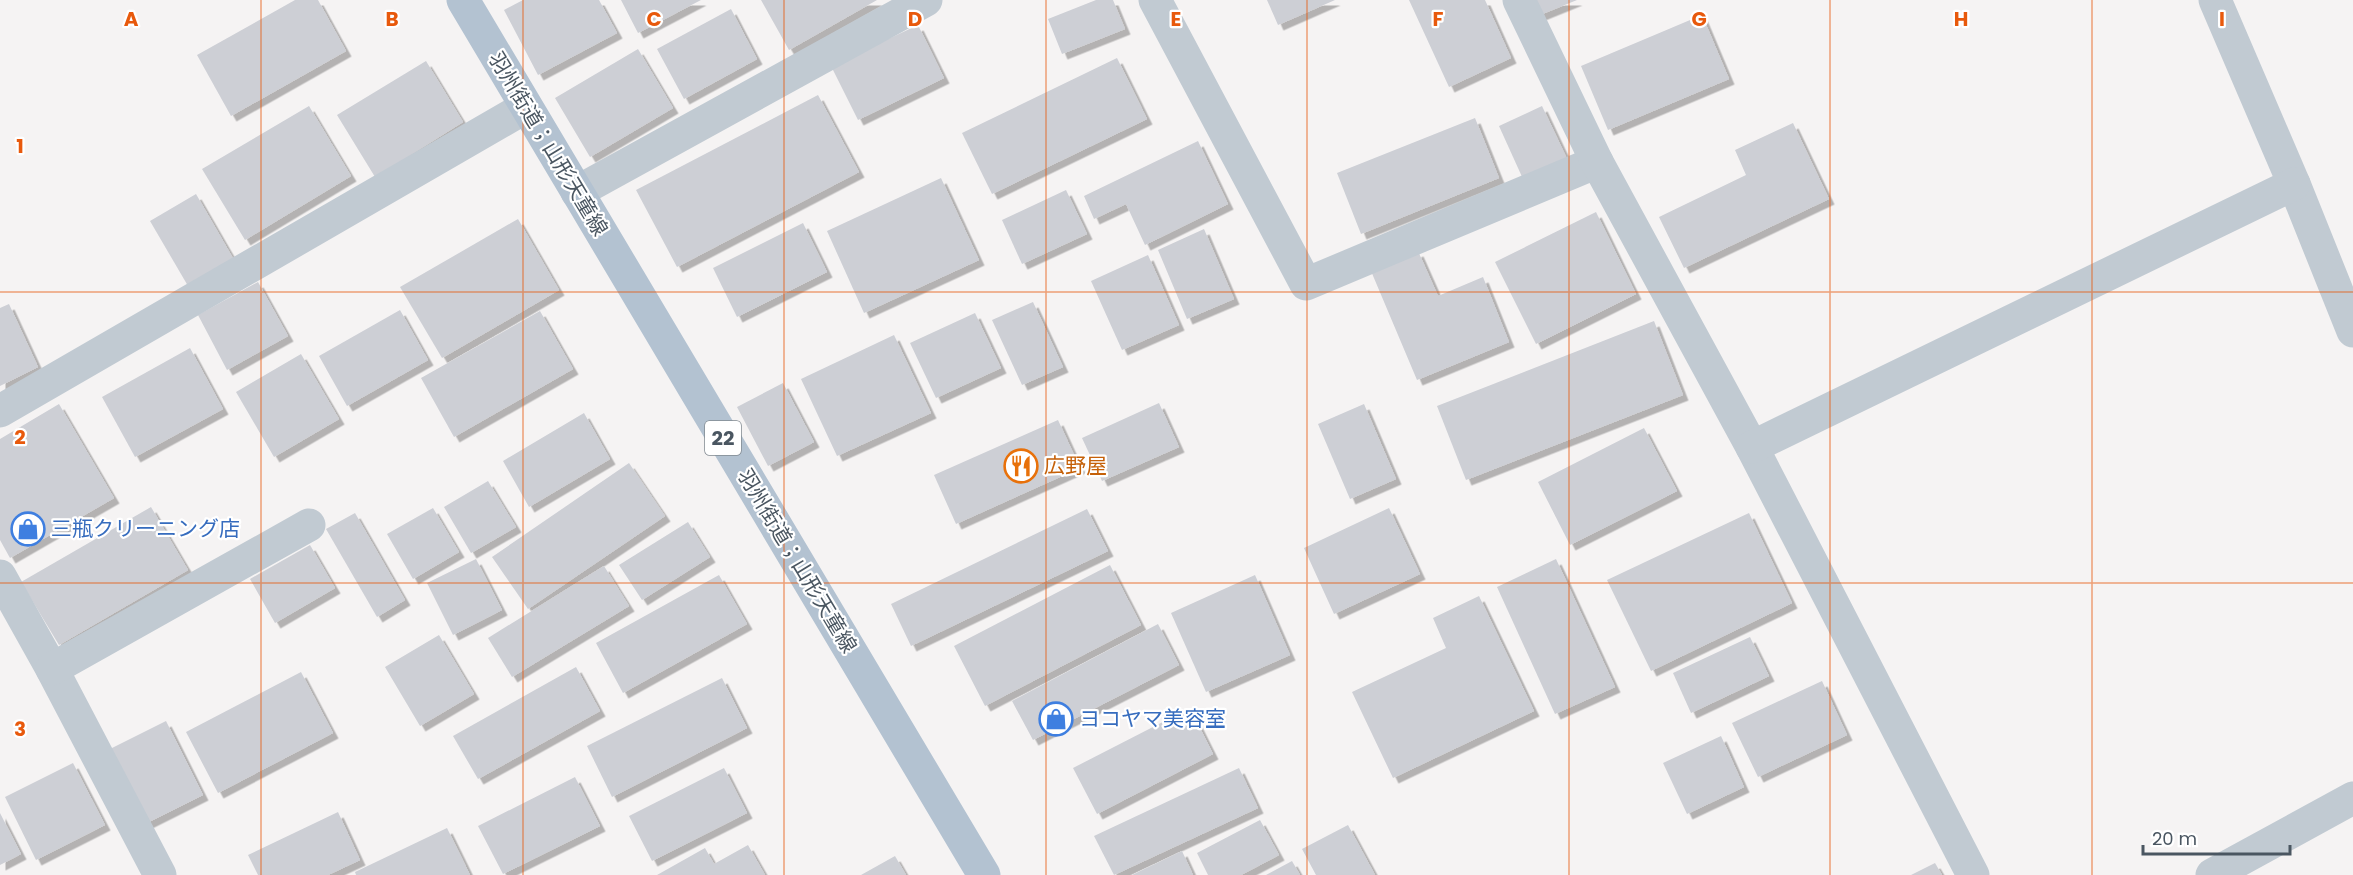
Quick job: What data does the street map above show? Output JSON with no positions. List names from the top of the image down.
{
  "streets": {
    "main road": ["羽州街道；山形天童線", "22"]
  },
  "places": {
    "restaurant": ["広野屋"],
    "shop": ["三瓶クリーニング店", "ヨコヤマ美容室"]
  },
  "scale_bar": "20 m",
  "grid": {
    "columns": [
      "A",
      "B",
      "C",
      "D",
      "E",
      "F",
      "G",
      "H",
      "I"
    ],
    "rows": ["1", "2", "3"]
  }
}
